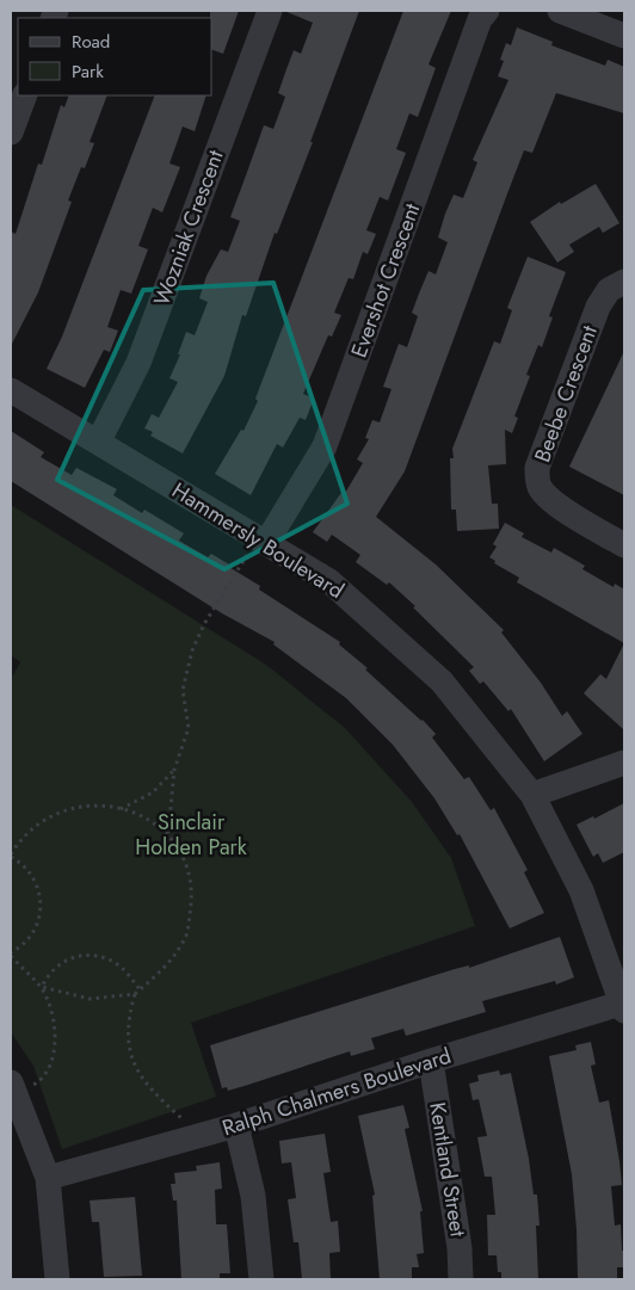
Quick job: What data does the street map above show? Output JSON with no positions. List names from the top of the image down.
{
  "streets": {
    "street": [
      "Wozniak Crescent",
      "Evershot Crescent",
      "Beebe Crescent",
      "Hammersly Boulevard",
      "Ralph Chalmers Boulevard",
      "Kentland Street"
    ]
  },
  "crossings": [
    ["Wozniak Crescent", "Hammersly Boulevard"],
    ["Evershot Crescent", "Hammersly Boulevard"],
    ["Hammersly Boulevard", "Ralph Chalmers Boulevard"],
    ["Ralph Chalmers Boulevard", "Kentland Street"]
  ],
  "parks": ["Sinclair Holden Park"],
  "legend": ["Road", "Park"]
}
